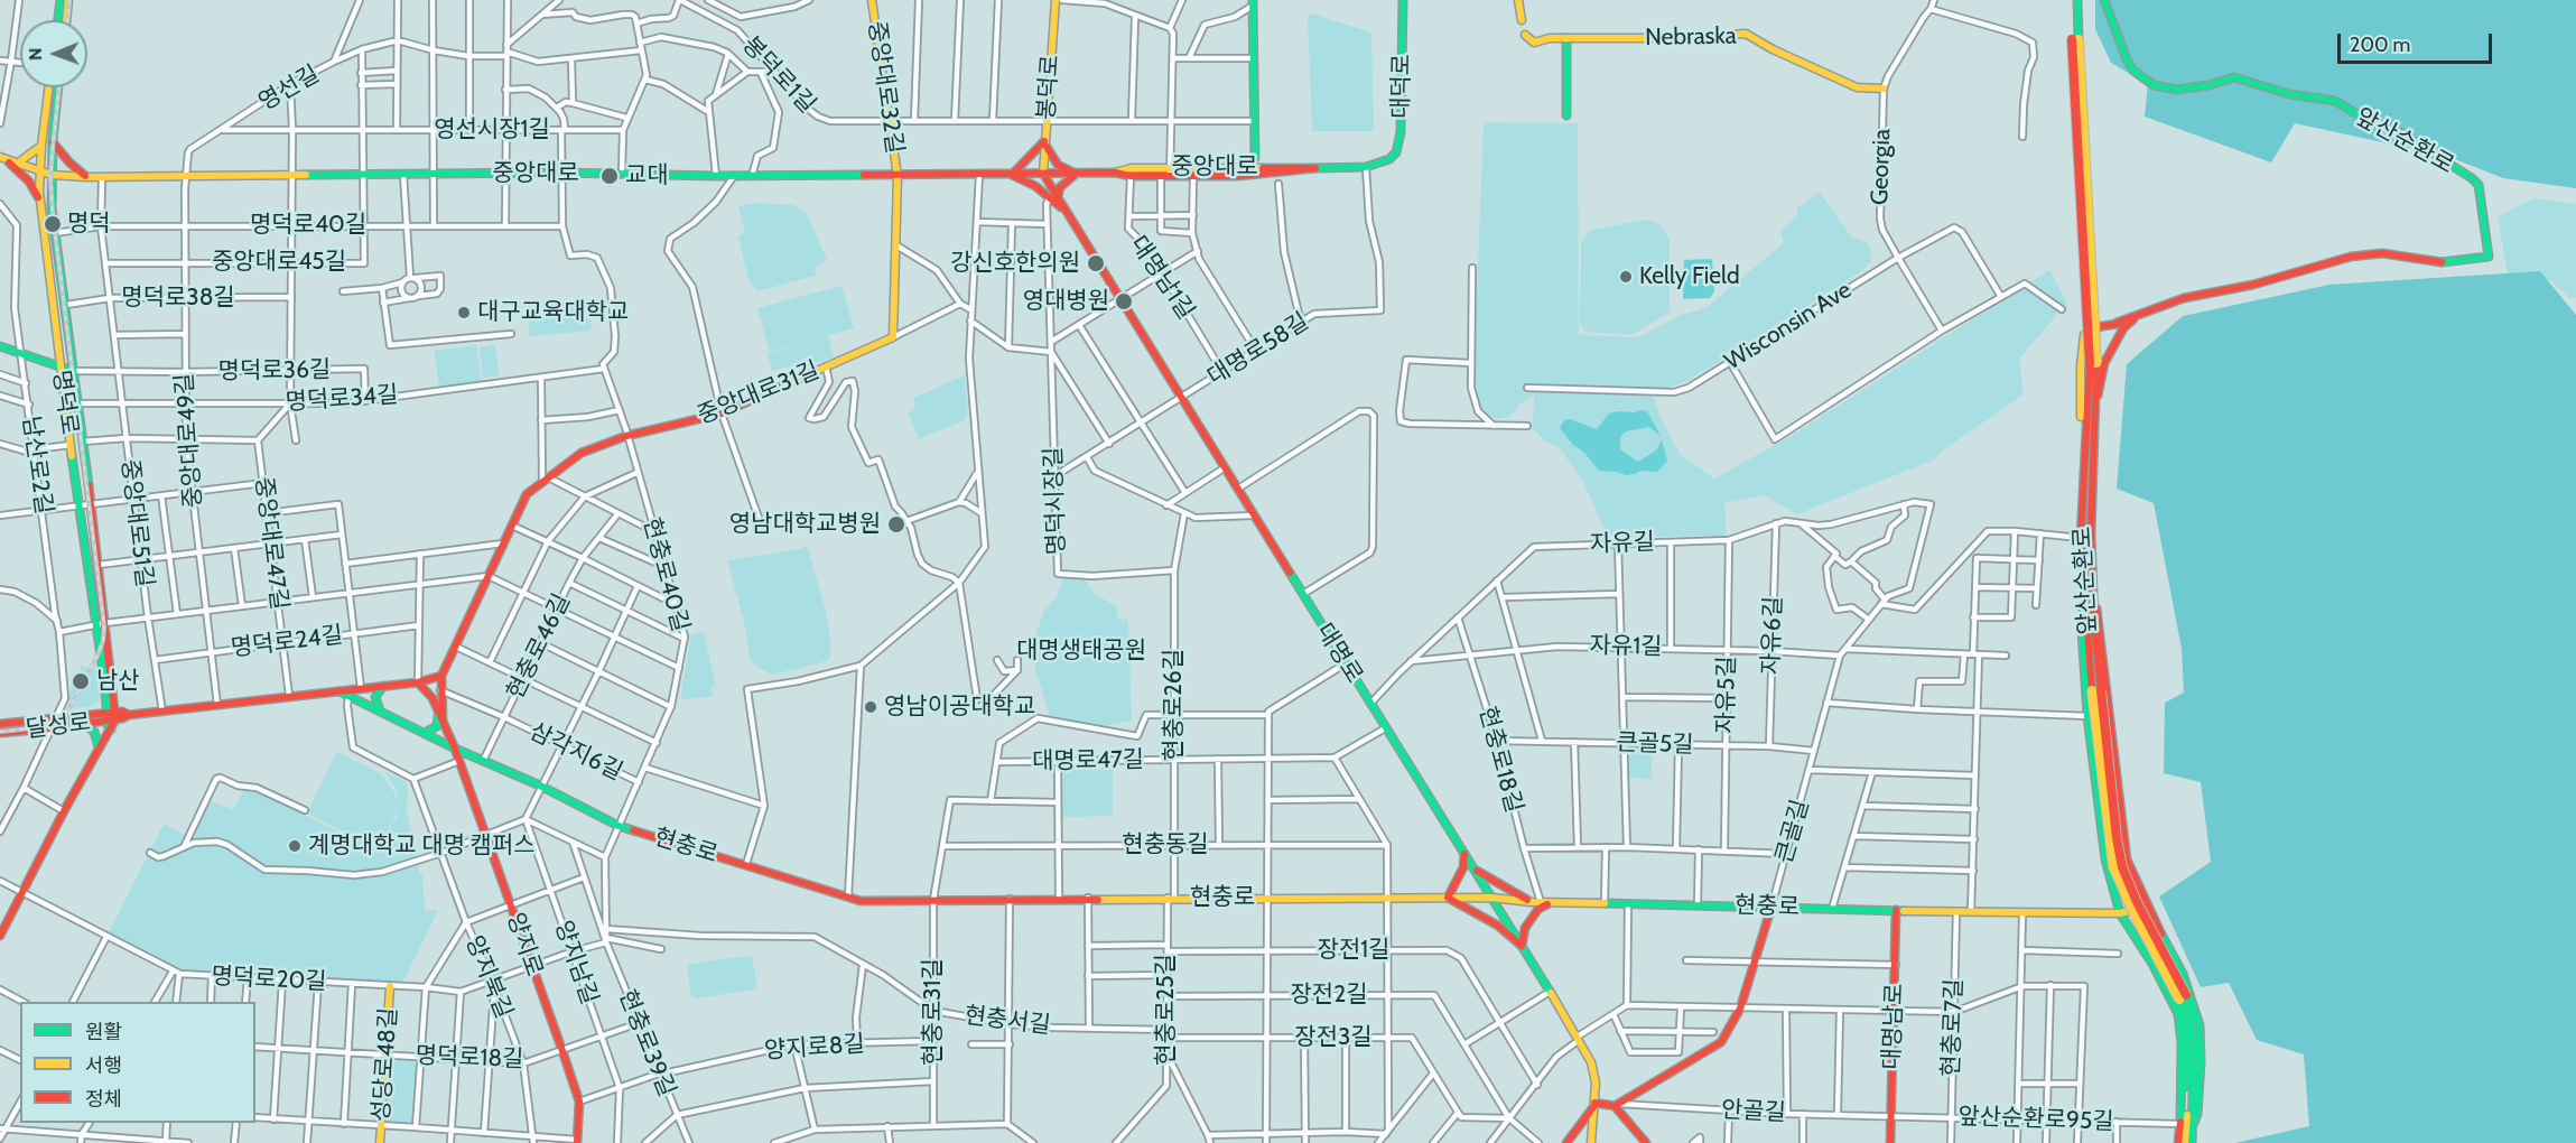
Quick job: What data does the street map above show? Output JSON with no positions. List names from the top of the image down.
{
  "streets": {
    "main road": [
      "Nebraska",
      "대덕로",
      "중앙대로32길",
      "봉덕로",
      "앞산순환로",
      "중앙대로",
      "중앙대로31길",
      "명덕로",
      "대명로",
      "달성로",
      "큰골길",
      "현충로",
      "양지로",
      "대명남로",
      "성당로48길"
    ],
    "street": [
      "봉덕로1길",
      "영선길",
      "영선시장1길",
      "Georgia",
      "명덕로40길",
      "중앙대로45길",
      "대명남1길",
      "명덕로38길",
      "Wisconsin Ave",
      "대명로58길",
      "명덕로36길",
      "명덕로34길",
      "중앙대로49길",
      "남산로2길",
      "명덕시장길",
      "중앙대로51길",
      "중앙대로47길",
      "자유길",
      "현충로40길",
      "자유6길",
      "명덕로24길",
      "현충로46길",
      "자유1길",
      "자유5길",
      "현충로26길",
      "큰골5길",
      "삼각지6길",
      "현충로18길",
      "대명로47길",
      "현충동길",
      "장전1길",
      "양지남길",
      "양지북길",
      "명덕로20길",
      "장전2길",
      "현충로25길",
      "현충로31길",
      "현충서길",
      "현충로7길",
      "장전3길",
      "현충로39길",
      "양지로8길",
      "명덕로18길",
      "안골길",
      "앞산순환로95길"
    ]
  },
  "crossings": [
    ["Nebraska", "Georgia"],
    ["봉덕로1길", "중앙대로32길"],
    ["봉덕로1길", "봉덕로"],
    ["대덕로", "중앙대로"],
    ["중앙대로32길", "중앙대로"],
    ["봉덕로", "중앙대로"],
    ["영선길", "영선시장1길"],
    ["영선길", "중앙대로49길"],
    ["영선시장1길", "중앙대로45길"],
    ["중앙대로", "중앙대로45길"],
    ["중앙대로", "대명남1길"],
    ["중앙대로", "대명로58길"],
    ["중앙대로", "명덕로"],
    ["중앙대로", "중앙대로49길"],
    ["중앙대로", "중앙대로51길"],
    ["Georgia", "Wisconsin Ave"],
    ["명덕로40길", "중앙대로45길"],
    ["명덕로40길", "명덕로"],
    ["명덕로40길", "중앙대로49길"],
    ["명덕로40길", "중앙대로51길"],
    ["중앙대로45길", "중앙대로49길"],
    ["중앙대로45길", "중앙대로51길"],
    ["대명남1길", "대명로58길"],
    ["명덕로38길", "명덕로"],
    ["명덕로38길", "중앙대로49길"],
    ["명덕로38길", "중앙대로51길"],
    ["대명로58길", "명덕시장길"],
    ["대명로58길", "대명로"],
    ["명덕로36길", "명덕로34길"],
    ["명덕로36길", "명덕로"],
    ["명덕로36길", "중앙대로49길"],
    ["명덕로36길", "중앙대로51길"],
    ["중앙대로31길", "현충로40길"],
    ["중앙대로31길", "삼각지6길"],
    ["중앙대로31길", "현충로"],
    ["중앙대로31길", "양지로"],
    ["명덕로34길", "명덕로"],
    ["명덕로34길", "중앙대로49길"],
    ["명덕로34길", "중앙대로51길"],
    ["명덕로34길", "현충로40길"],
    ["명덕로", "달성로"],
    ["명덕로", "현충로"],
    ["중앙대로49길", "명덕로24길"],
    ["중앙대로49길", "현충로"],
    ["남산로2길", "달성로"],
    ["명덕시장길", "대명로"],
    ["명덕시장길", "현충로26길"],
    ["중앙대로51길", "명덕로24길"],
    ["중앙대로51길", "현충로"],
    ["중앙대로47길", "명덕로24길"],
    ["중앙대로47길", "현충로"],
    ["자유길", "자유6길"],
    ["자유길", "자유1길"],
    ["자유길", "대명로"],
    ["자유길", "자유5길"],
    ["자유길", "현충로18길"],
    ["자유길", "큰골길"],
    ["현충로40길", "삼각지6길"],
    ["현충로40길", "현충로"],
    ["현충로40길", "현충로39길"],
    ["자유6길", "자유1길"],
    ["자유6길", "큰골5길"],
    ["현충로46길", "삼각지6길"],
    ["현충로46길", "현충로"],
    ["자유1길", "자유5길"],
    ["자유1길", "현충로18길"],
    ["자유1길", "큰골길"],
    ["대명로", "대명로47길"],
    ["대명로", "현충로"],
    ["자유5길", "큰골5길"],
    ["현충로26길", "대명로47길"],
    ["현충로26길", "현충동길"],
    ["현충로26길", "현충로"],
    ["현충로26길", "현충로25길"],
    ["달성로", "현충로"],
    ["큰골5길", "현충로18길"],
    ["큰골5길", "큰골길"],
    ["현충로18길", "현충로"],
    ["큰골길", "현충로"],
    ["큰골길", "안골길"],
    ["현충동길", "현충로31길"],
    ["현충로", "양지로"],
    ["현충로", "현충로25길"],
    ["현충로", "현충로31길"],
    ["현충로", "대명남로"],
    ["현충로", "현충로7길"],
    ["현충로", "현충로39길"],
    ["양지로", "명덕로20길"],
    ["양지로", "양지로8길"],
    ["양지로", "명덕로18길"],
    ["장전1길", "현충로25길"],
    ["양지남길", "명덕로20길"],
    ["양지남길", "양지로8길"],
    ["양지남길", "명덕로18길"],
    ["양지북길", "명덕로20길"],
    ["양지북길", "명덕로18길"],
    ["명덕로20길", "현충로39길"],
    ["명덕로20길", "성당로48길"],
    ["장전2길", "현충로25길"],
    ["현충로25길", "현충서길"],
    ["현충로25길", "장전3길"],
    ["현충로31길", "현충서길"],
    ["현충로31길", "양지로8길"],
    ["현충서길", "현충로39길"],
    ["대명남로", "안골길"],
    ["대명남로", "앞산순환로95길"],
    ["현충로7길", "앞산순환로95길"],
    ["현충로39길", "양지로8길"],
    ["현충로39길", "명덕로18길"],
    ["명덕로18길", "성당로48길"],
    ["안골길", "앞산순환로95길"]
  ],
  "parks": ["대명생태공원"],
  "places": [
    "교대",
    "명덕",
    "강신호한의원",
    "Kelly Field",
    "영대병원",
    "대구교육대학교",
    "영남대학교병원",
    "남산",
    "영남이공대학교",
    "계명대학교 대명 캠퍼스"
  ],
  "legend": ["원활", "서행", "정체"],
  "scale_bar": "200 m",
  "north": "left"
}
